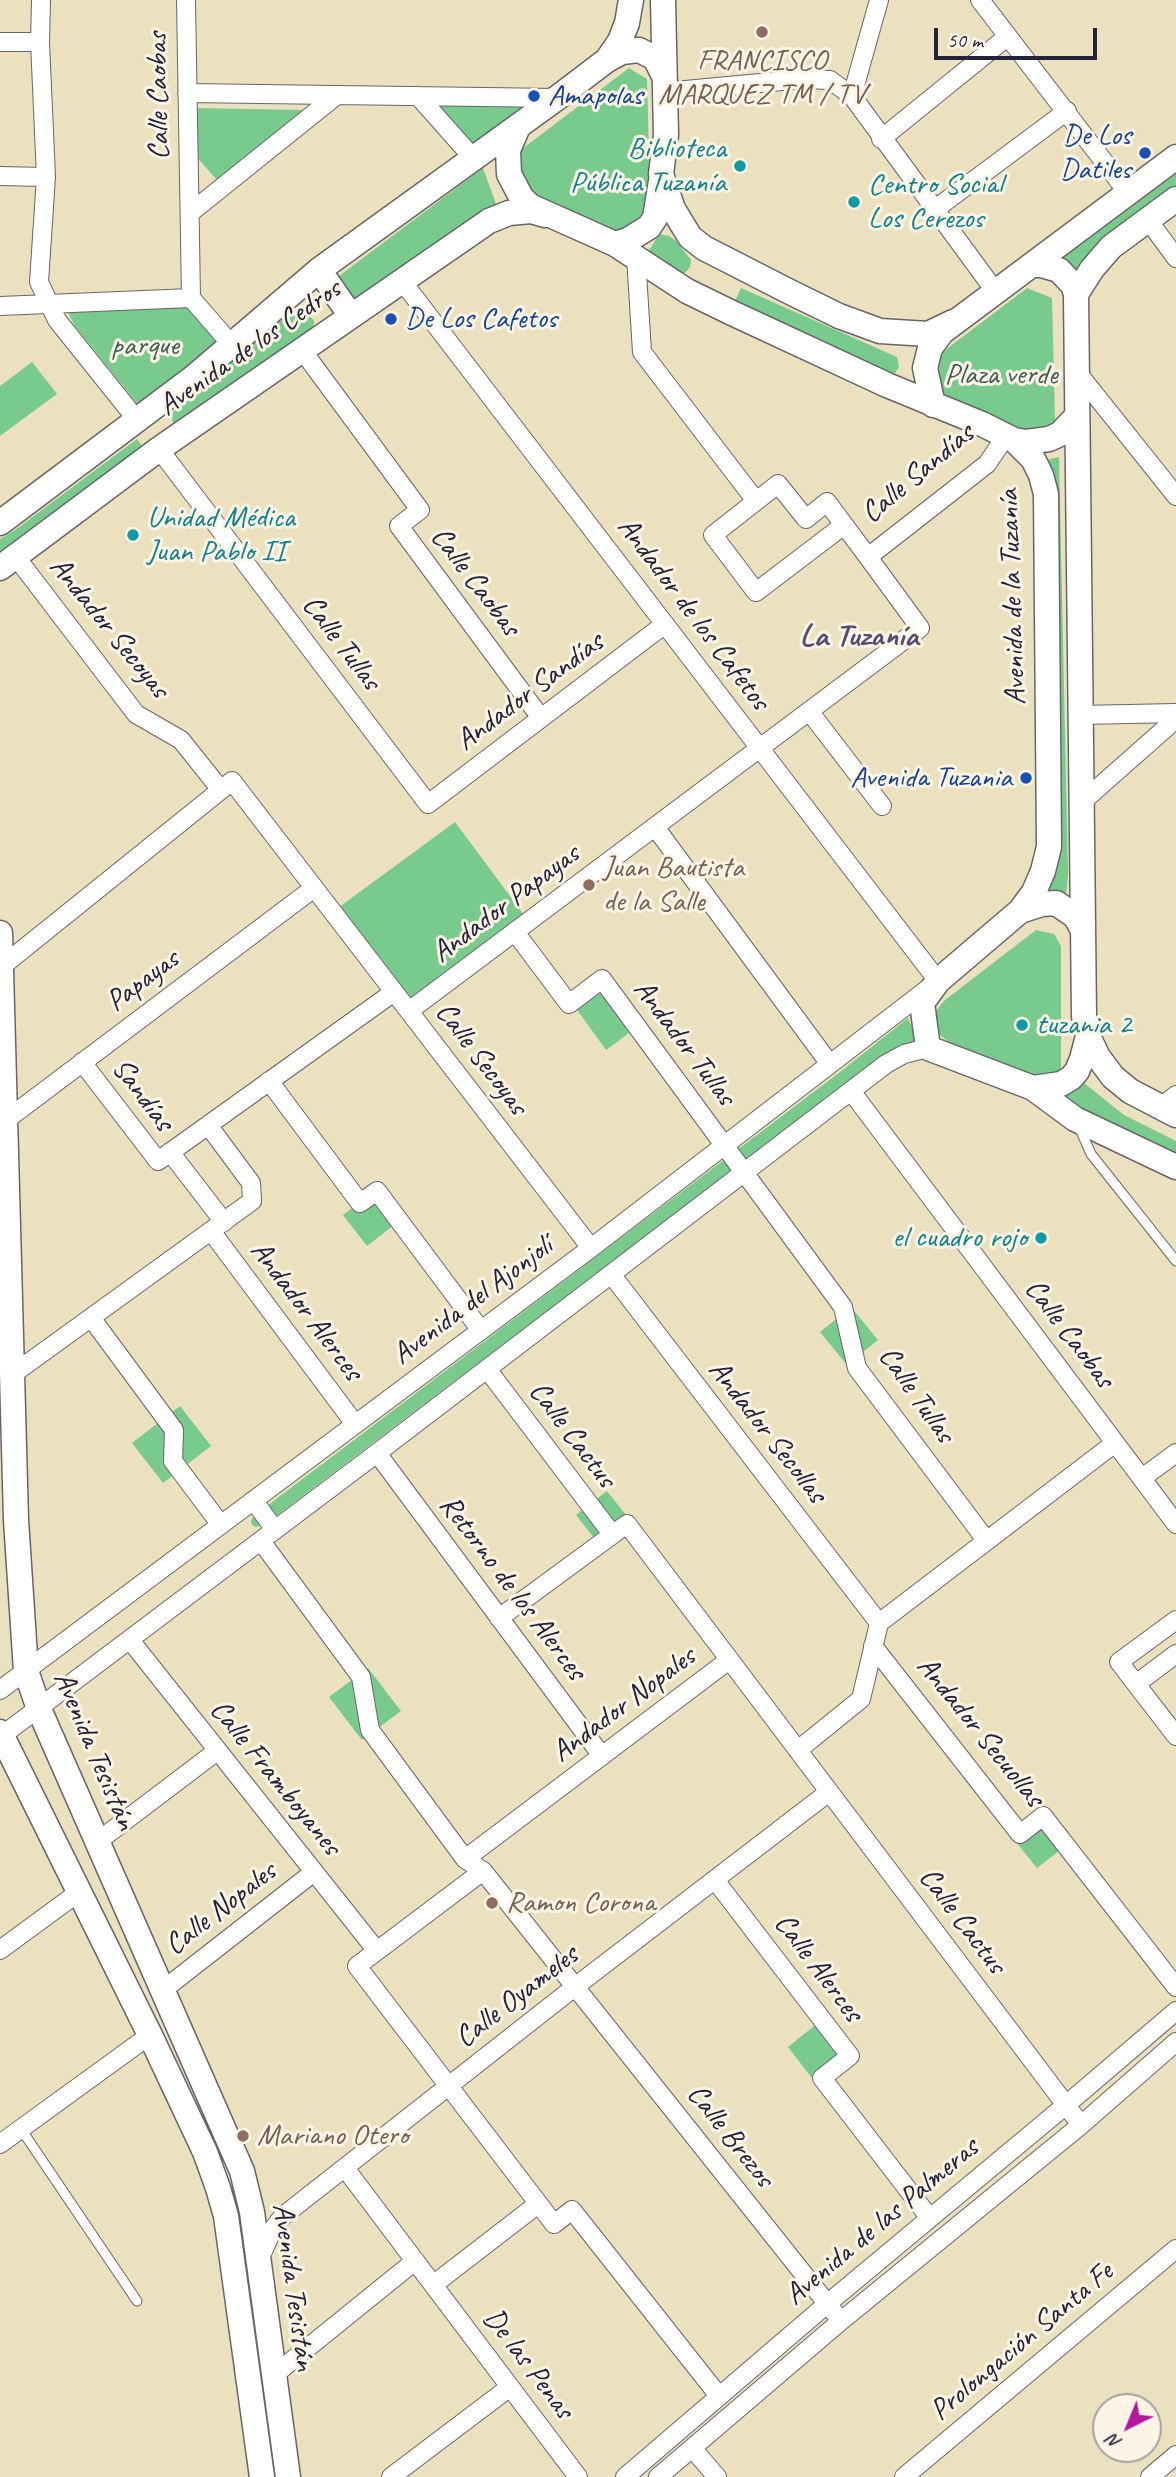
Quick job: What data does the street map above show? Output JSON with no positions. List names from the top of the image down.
{
  "streets": {
    "street": [
      "Calle Caobas",
      "Avenida de los Cedros",
      "Calle Sandías",
      "Avenida de la Tuzanía",
      "Andador de los Cafetos",
      "Andador Secoyas",
      "Calle Tullas",
      "Andador Sandías",
      "Andador Papayas",
      "Papayas",
      "Andador Tullas",
      "Calle Secoyas",
      "Sandías",
      "Avenida del Ajonjolí",
      "Andador Alerces",
      "Andador Secollas",
      "Calle Cactus",
      "Retorno de los Alerces",
      "Andador Nopales",
      "Andador Secuollas",
      "Avenida Tesistán",
      "Calle Framboyanes",
      "Calle Nopales",
      "Calle Alerces",
      "Calle Oyameles",
      "Calle Brezos",
      "Avenida de las Palmeras",
      "Prolongación Santa Fe",
      "De las Penas"
    ]
  },
  "crossings": [
    ["Calle Caobas", "Avenida de los Cedros"],
    ["Calle Caobas", "Andador Sandías"],
    ["Calle Caobas", "Avenida del Ajonjolí"],
    ["Avenida de los Cedros", "Avenida de la Tuzanía"],
    ["Avenida de los Cedros", "Andador de los Cafetos"],
    ["Avenida de los Cedros", "Andador Secoyas"],
    ["Avenida de los Cedros", "Calle Tullas"],
    ["Calle Sandías", "Avenida de la Tuzanía"],
    ["Calle Sandías", "Andador Papayas"],
    ["Avenida de la Tuzanía", "Andador de los Cafetos"],
    ["Avenida de la Tuzanía", "Avenida del Ajonjolí"],
    ["Andador de los Cafetos", "Andador Sandías"],
    ["Andador de los Cafetos", "Andador Papayas"],
    ["Andador de los Cafetos", "Avenida del Ajonjolí"],
    ["Andador Secoyas", "Calle Secoyas"],
    ["Calle Tullas", "Andador Sandías"],
    ["Calle Tullas", "Avenida del Ajonjolí"],
    ["Andador Papayas", "Andador Tullas"],
    ["Andador Papayas", "Calle Secoyas"],
    ["Papayas", "Calle Secoyas"],
    ["Papayas", "Sandías"],
    ["Papayas", "Avenida Tesistán"],
    ["Andador Tullas", "Avenida del Ajonjolí"],
    ["Calle Secoyas", "Avenida del Ajonjolí"],
    ["Sandías", "Andador Alerces"],
    ["Avenida del Ajonjolí", "Andador Alerces"],
    ["Avenida del Ajonjolí", "Andador Secollas"],
    ["Avenida del Ajonjolí", "Calle Cactus"],
    ["Avenida del Ajonjolí", "Retorno de los Alerces"],
    ["Avenida del Ajonjolí", "Avenida Tesistán"],
    ["Avenida del Ajonjolí", "Calle Framboyanes"],
    ["Avenida del Ajonjolí", "Calle Brezos"],
    ["Calle Cactus", "Retorno de los Alerces"],
    ["Calle Cactus", "Andador Nopales"],
    ["Calle Cactus", "Calle Oyameles"],
    ["Calle Cactus", "Avenida de las Palmeras"],
    ["Retorno de los Alerces", "Andador Nopales"],
    ["Andador Nopales", "Calle Brezos"],
    ["Avenida Tesistán", "Calle Nopales"],
    ["Avenida Tesistán", "Calle Oyameles"],
    ["Calle Framboyanes", "Calle Nopales"],
    ["Calle Alerces", "Calle Oyameles"],
    ["Calle Alerces", "Avenida de las Palmeras"],
    ["Calle Oyameles", "Calle Brezos"],
    ["Calle Oyameles", "De las Penas"],
    ["Calle Brezos", "Avenida de las Palmeras"]
  ],
  "districts": ["La Tuzanía"],
  "parks": ["parque", "Plaza verde"],
  "places": [
    "FRANCISCO MARQUEZ TM / TV",
    "Amapolas",
    "De Los Datiles",
    "Biblioteca Pública Tuzanía",
    "Centro Social Los Cerezos",
    "De Los Cafetos",
    "Unidad Médica Juan Pablo II",
    "Avenida Tuzania",
    "Juan Bautista de la Salle",
    "tuzania 2",
    "el cuadro rojo",
    "Ramon Corona",
    "Mariano Otero"
  ],
  "scale_bar": "50 m",
  "north": "bottom left"
}
